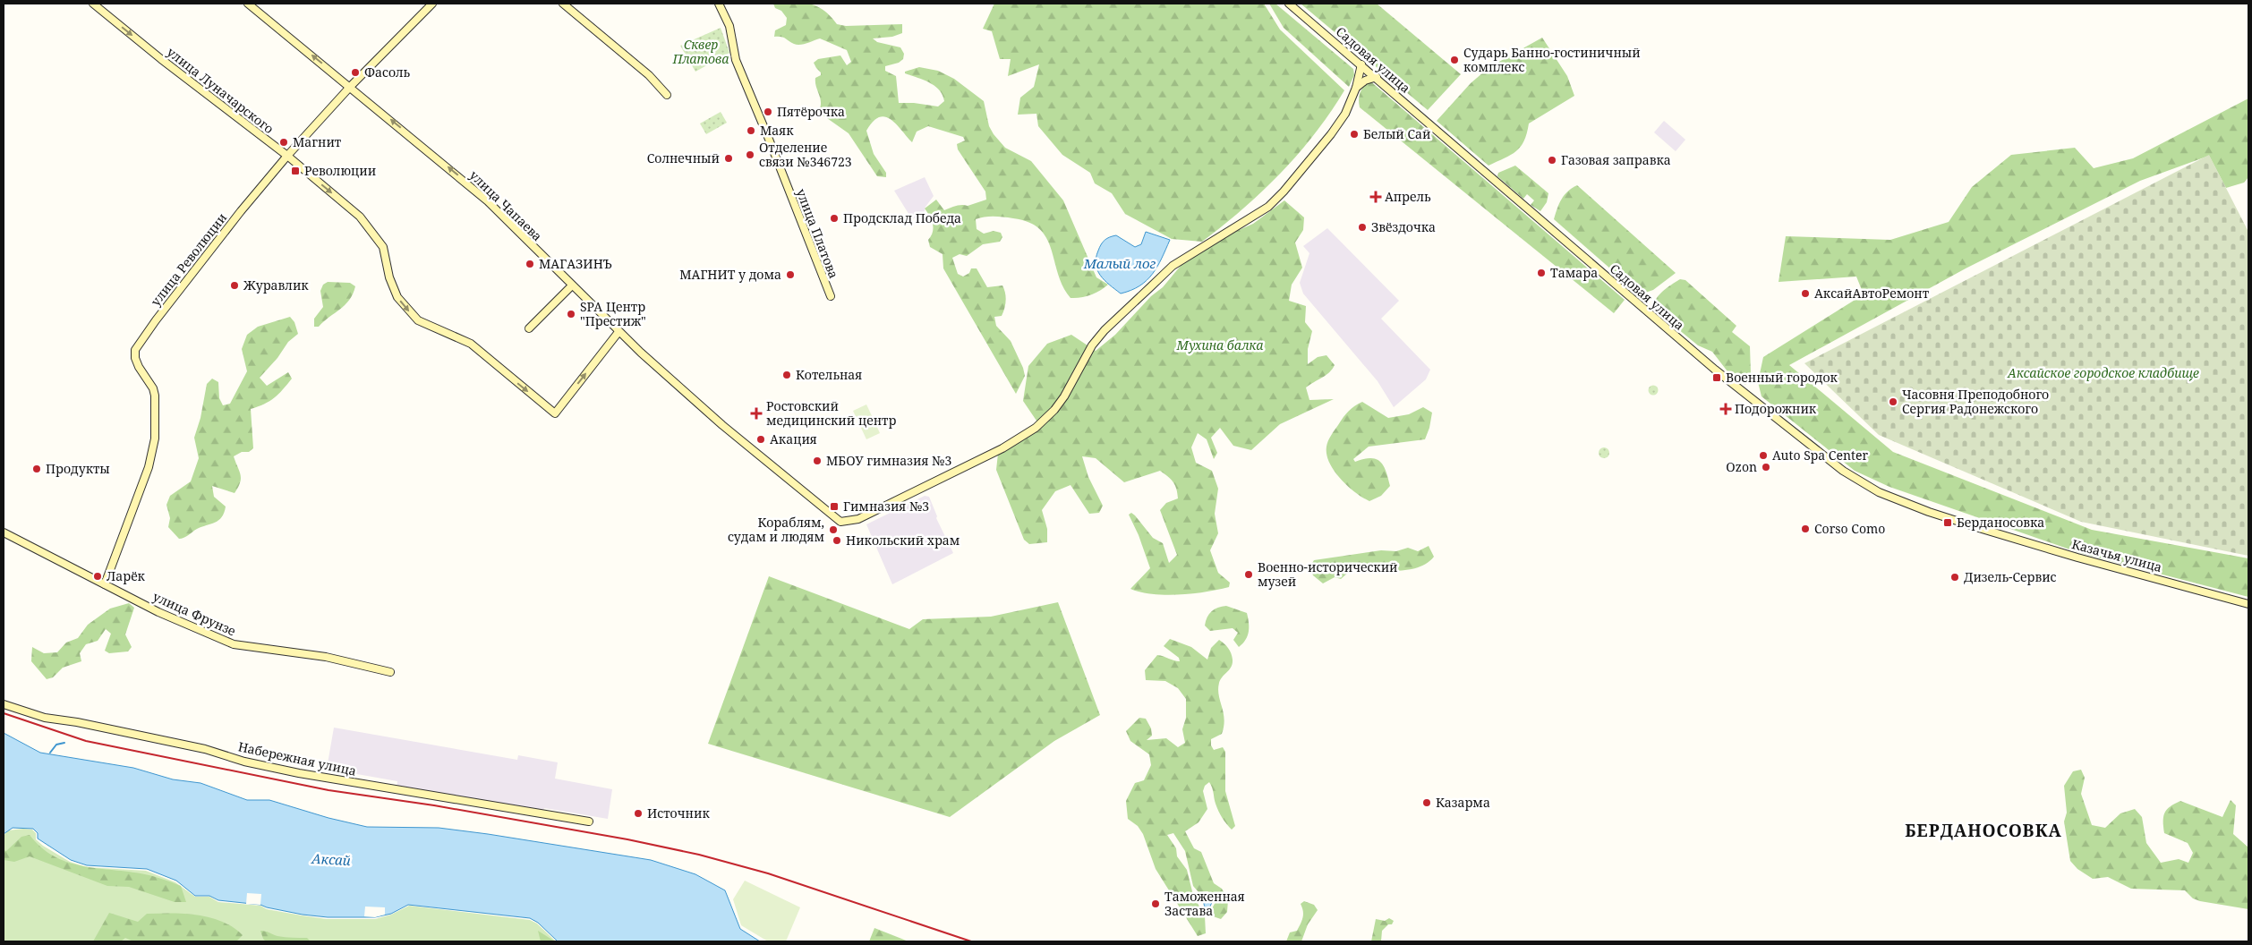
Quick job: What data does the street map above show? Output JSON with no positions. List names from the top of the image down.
{
  "streets": {
    "main road": [
      "Садовая улица",
      "улица Луначарского",
      "улица Чапаева",
      "улица Платова",
      "улица Революции",
      "Казачья улица",
      "улица Фрунзе",
      "Набережная улица"
    ]
  },
  "crossings": [
    ["Садовая улица", "Казачья улица"],
    ["улица Луначарского", "улица Чапаева"],
    ["улица Луначарского", "улица Революции"],
    ["улица Чапаева", "улица Революции"],
    ["улица Революции", "улица Фрунзе"]
  ],
  "one_way": ["улица Луначарского"],
  "districts": ["БЕРДАНОСОВКА"],
  "water": ["Малый лог", "Аксай"],
  "parks": ["Сквер Платова", "Мухина балка", "Аксайское городское кладбище"],
  "places": {
    "other": [
      "Сударь Банно-гостиничный комплекс",
      "Фасоль",
      "Пятёрочка",
      "Маяк",
      "Белый Сай",
      "Магнит",
      "Отделение связи №346723",
      "Солнечный",
      "Газовая заправка",
      "Продсклад Победа",
      "Звёздочка",
      "МАГАЗИНЪ",
      "Тамара",
      "МАГНИТ у дома",
      "Журавлик",
      "АксайАвтоРемонт",
      "SPA Центр \"Престиж\"",
      "Котельная",
      "Часовня Преподобного Сергия Радонежского",
      "Акация",
      "Auto Spa Center",
      "МБОУ гимназия №3",
      "Ozon",
      "Продукты",
      "Corso Como",
      "Кораблям, судам и людям",
      "Никольский храм",
      "Военно-исторический музей",
      "Ларёк",
      "Дизель-Сервис",
      "Казарма",
      "Источник",
      "Таможенная Застава"
    ],
    "transit": [
      "Революции",
      "Военный городок",
      "Гимназия №3",
      "Берданосовка"
    ],
    "health": ["Апрель", "Подорожник", "Ростовский медицинский центр"]
  }
}
